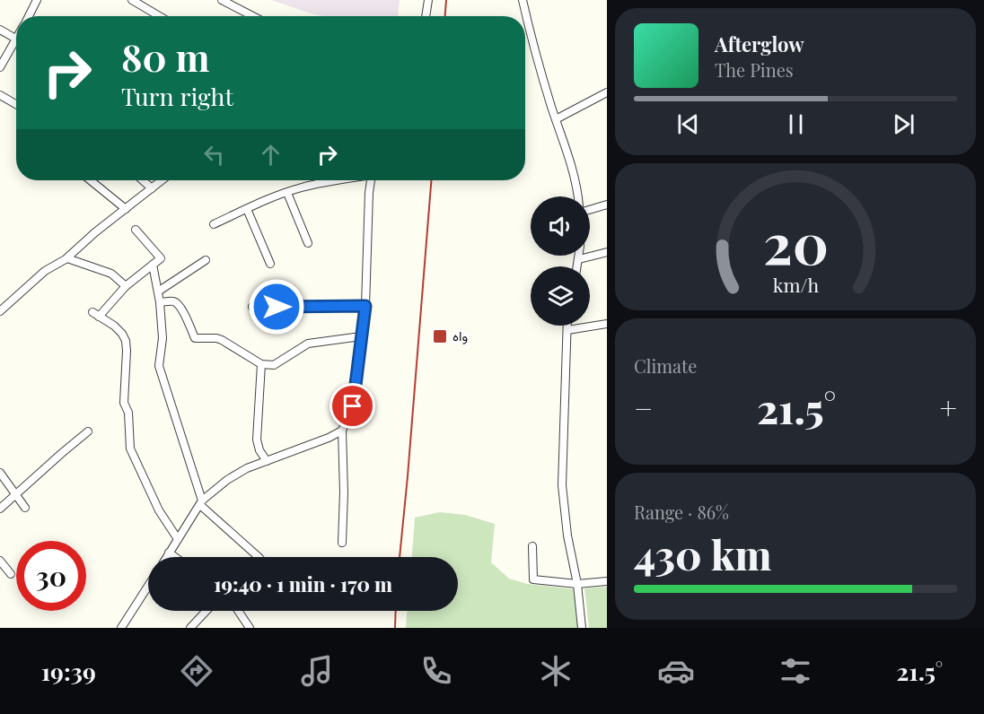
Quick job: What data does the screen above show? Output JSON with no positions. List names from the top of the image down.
{
  "places": {
    "transit": ["واہ"]
  },
  "page": {
    "turn": ["80 m", "Turn right"],
    "song": ["Afterglow", "The Pines"],
    "tile": [
      "Climate",
      ["Range · 86%", "430 km"]
    ],
    "heat": ["−", "21.5°", "+"],
    "limit": "30",
    "trip": "19:40 · 1 min · 170 m",
    "tabs": ["19:39", "21.5°"],
    "gauge": ["20", "km/h"]
  }
}
